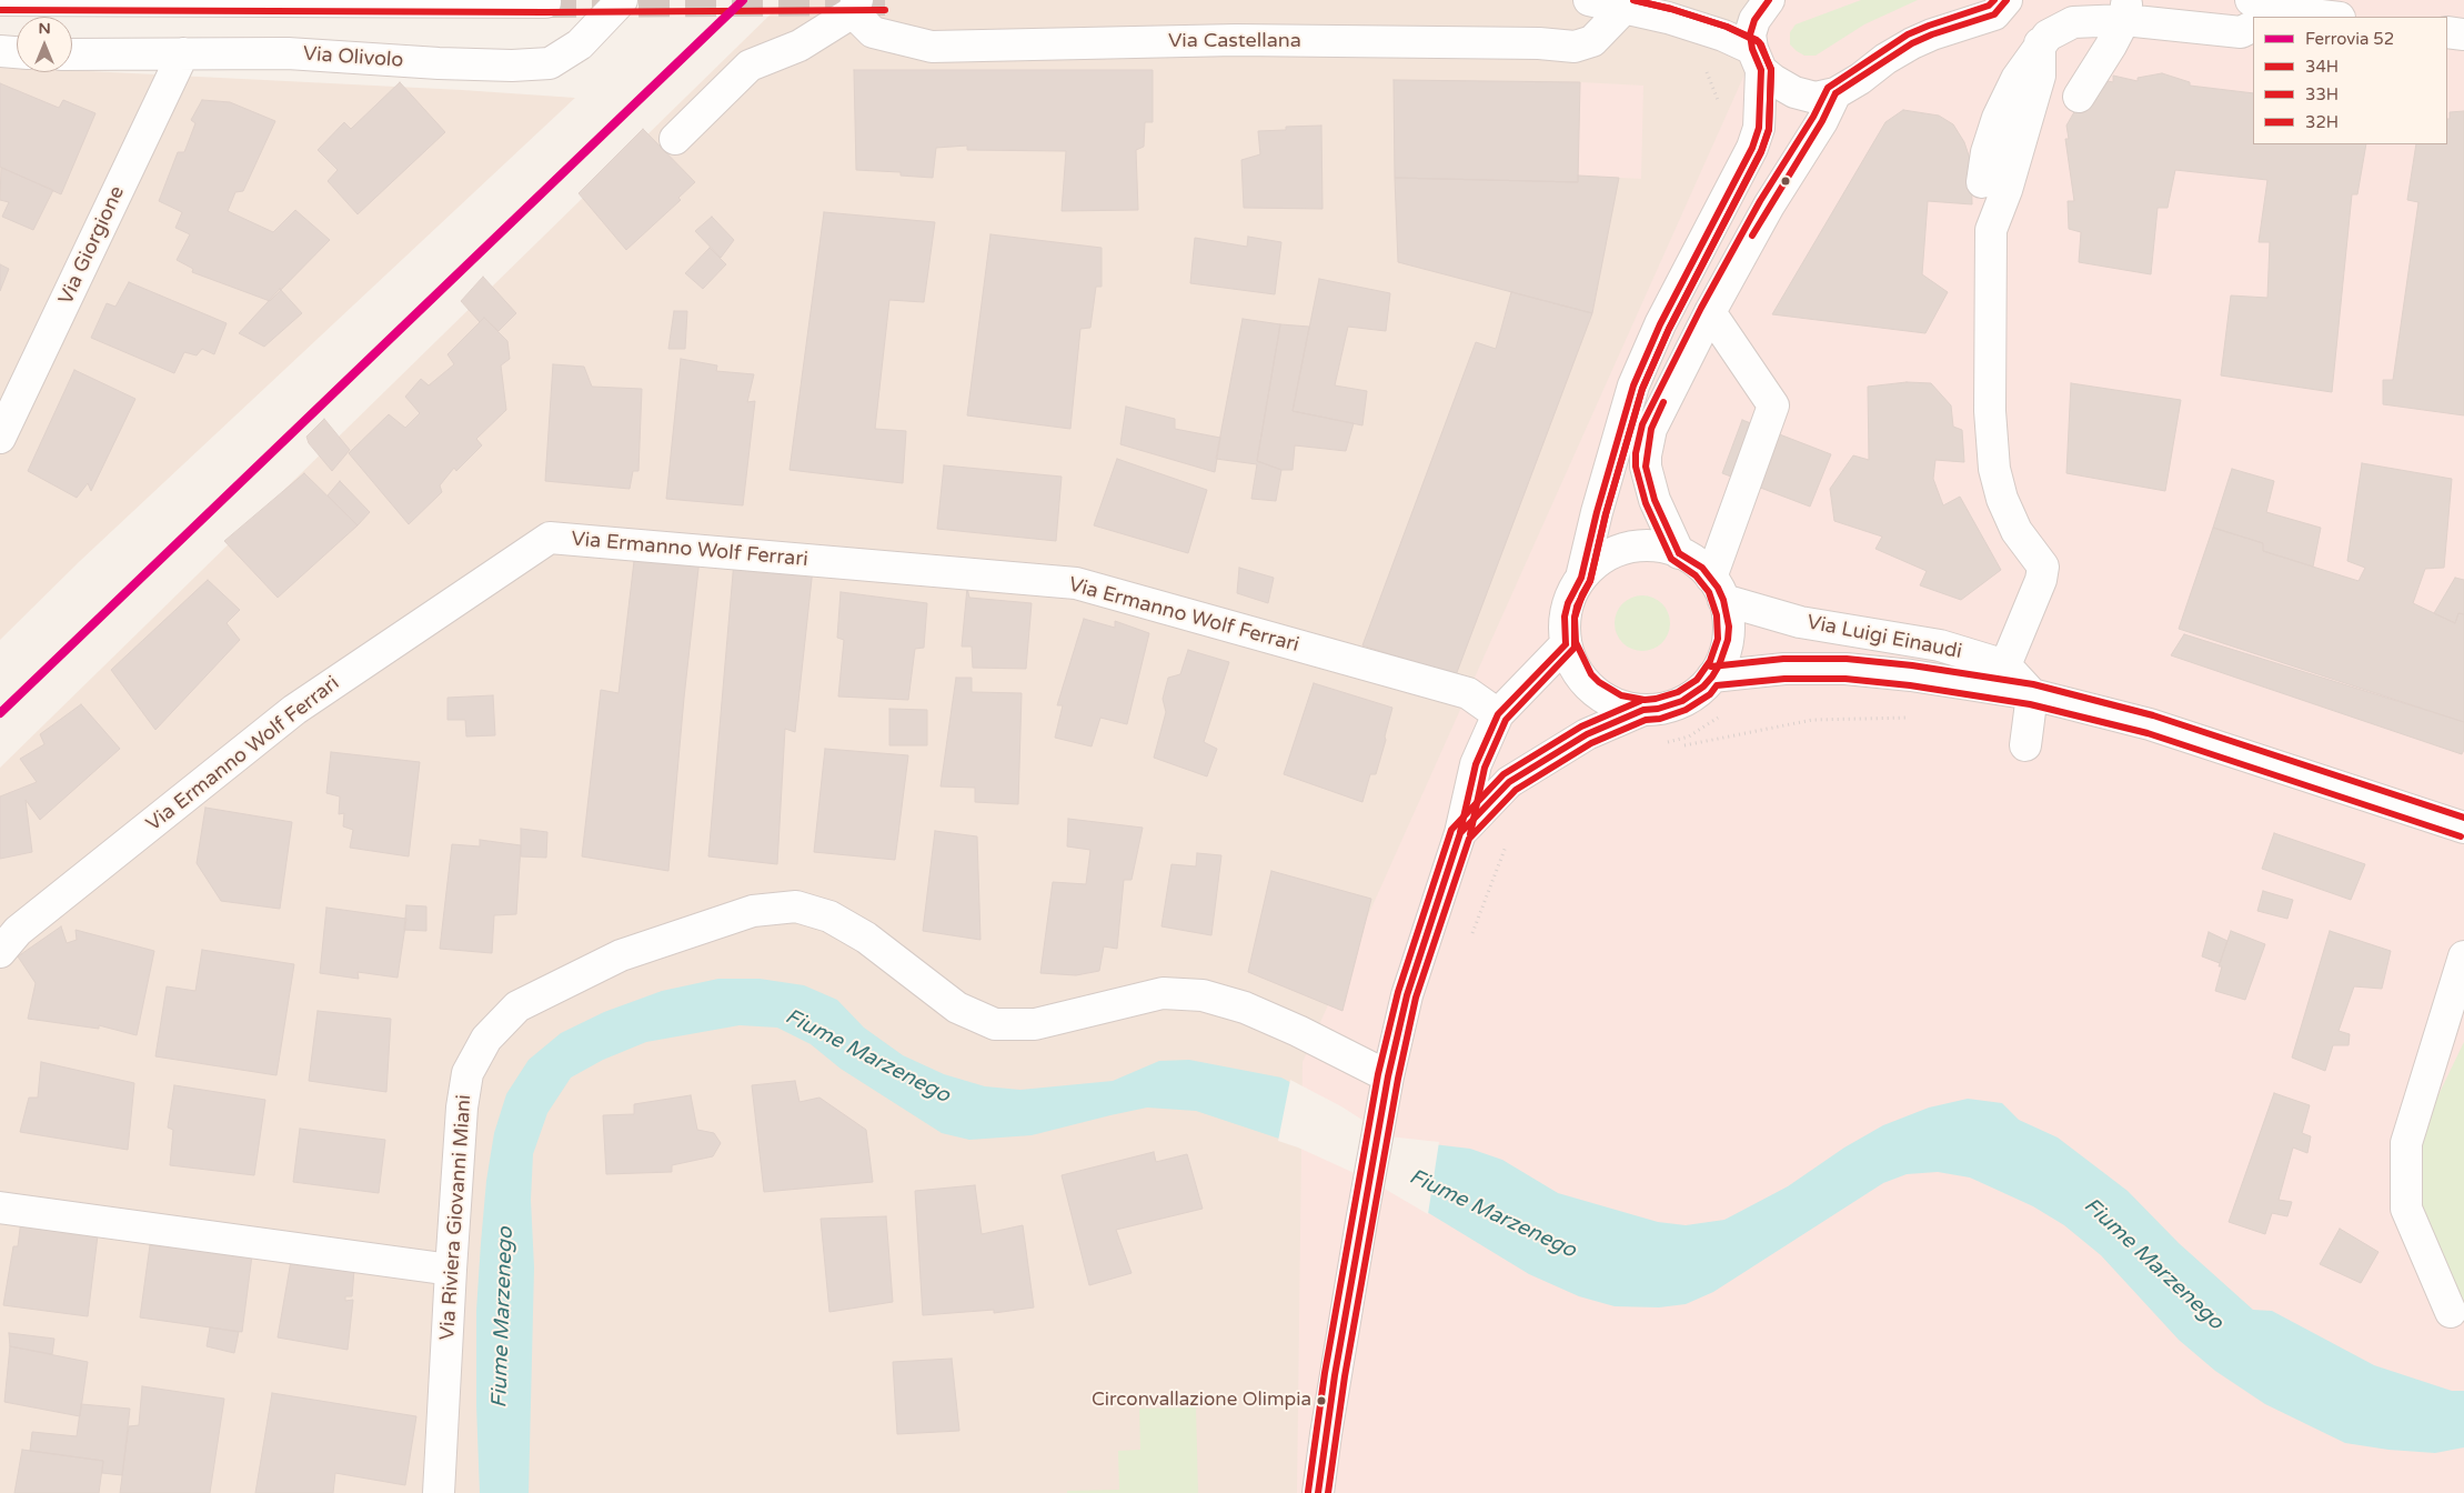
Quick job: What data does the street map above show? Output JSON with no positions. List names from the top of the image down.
{
  "streets": {
    "street": [
      "Via Castellana",
      "Via Olivolo",
      "Via Giorgione",
      "Via Ermanno Wolf Ferrari",
      "Via Luigi Einaudi",
      "Via Riviera Giovanni Miani"
    ]
  },
  "crossings": [
    ["Via Olivolo", "Via Giorgione"]
  ],
  "water": ["Fiume Marzenego"],
  "places": ["Circonvallazione Olimpia"],
  "lines": [
    "rail line 52",
    "transit line 34H",
    "transit line 33H",
    "transit line 32H"
  ],
  "legend": [
    "Ferrovia 52",
    "34H",
    "33H",
    "32H"
  ],
  "north": "top"
}
